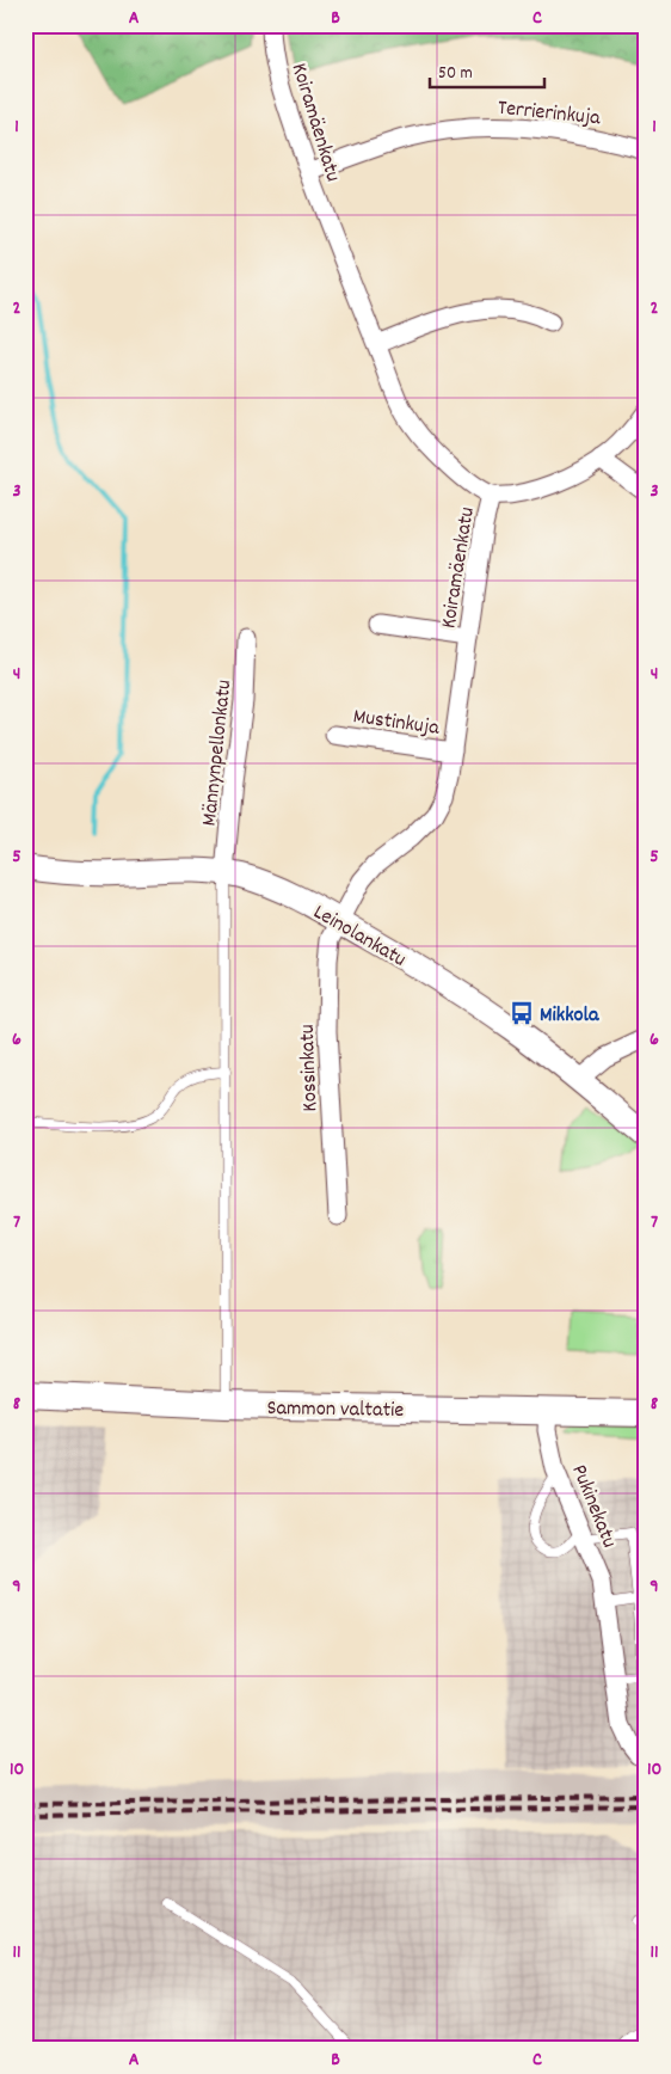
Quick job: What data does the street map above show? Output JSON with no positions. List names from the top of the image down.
{
  "streets": {
    "main road": ["Sammon valtatie"],
    "street": [
      "Terrierinkuja",
      "Koiramäenkatu",
      "Mustinkuja",
      "Männynpellonkatu",
      "Leinolankatu",
      "Kossinkatu",
      "Pukinekatu"
    ]
  },
  "crossings": [
    ["Terrierinkuja", "Koiramäenkatu"],
    ["Koiramäenkatu", "Mustinkuja"],
    ["Koiramäenkatu", "Leinolankatu"],
    ["Koiramäenkatu", "Kossinkatu"],
    ["Männynpellonkatu", "Leinolankatu"],
    ["Leinolankatu", "Kossinkatu"],
    ["Sammon valtatie", "Pukinekatu"]
  ],
  "places": {
    "bus stop": ["Mikkola"]
  },
  "scale_bar": "50 m",
  "grid": {
    "columns": ["A", "B", "C"],
    "rows": [
      "1",
      "2",
      "3",
      "4",
      "5",
      "6",
      "7",
      "8",
      "9",
      "10",
      "11"
    ]
  }
}
